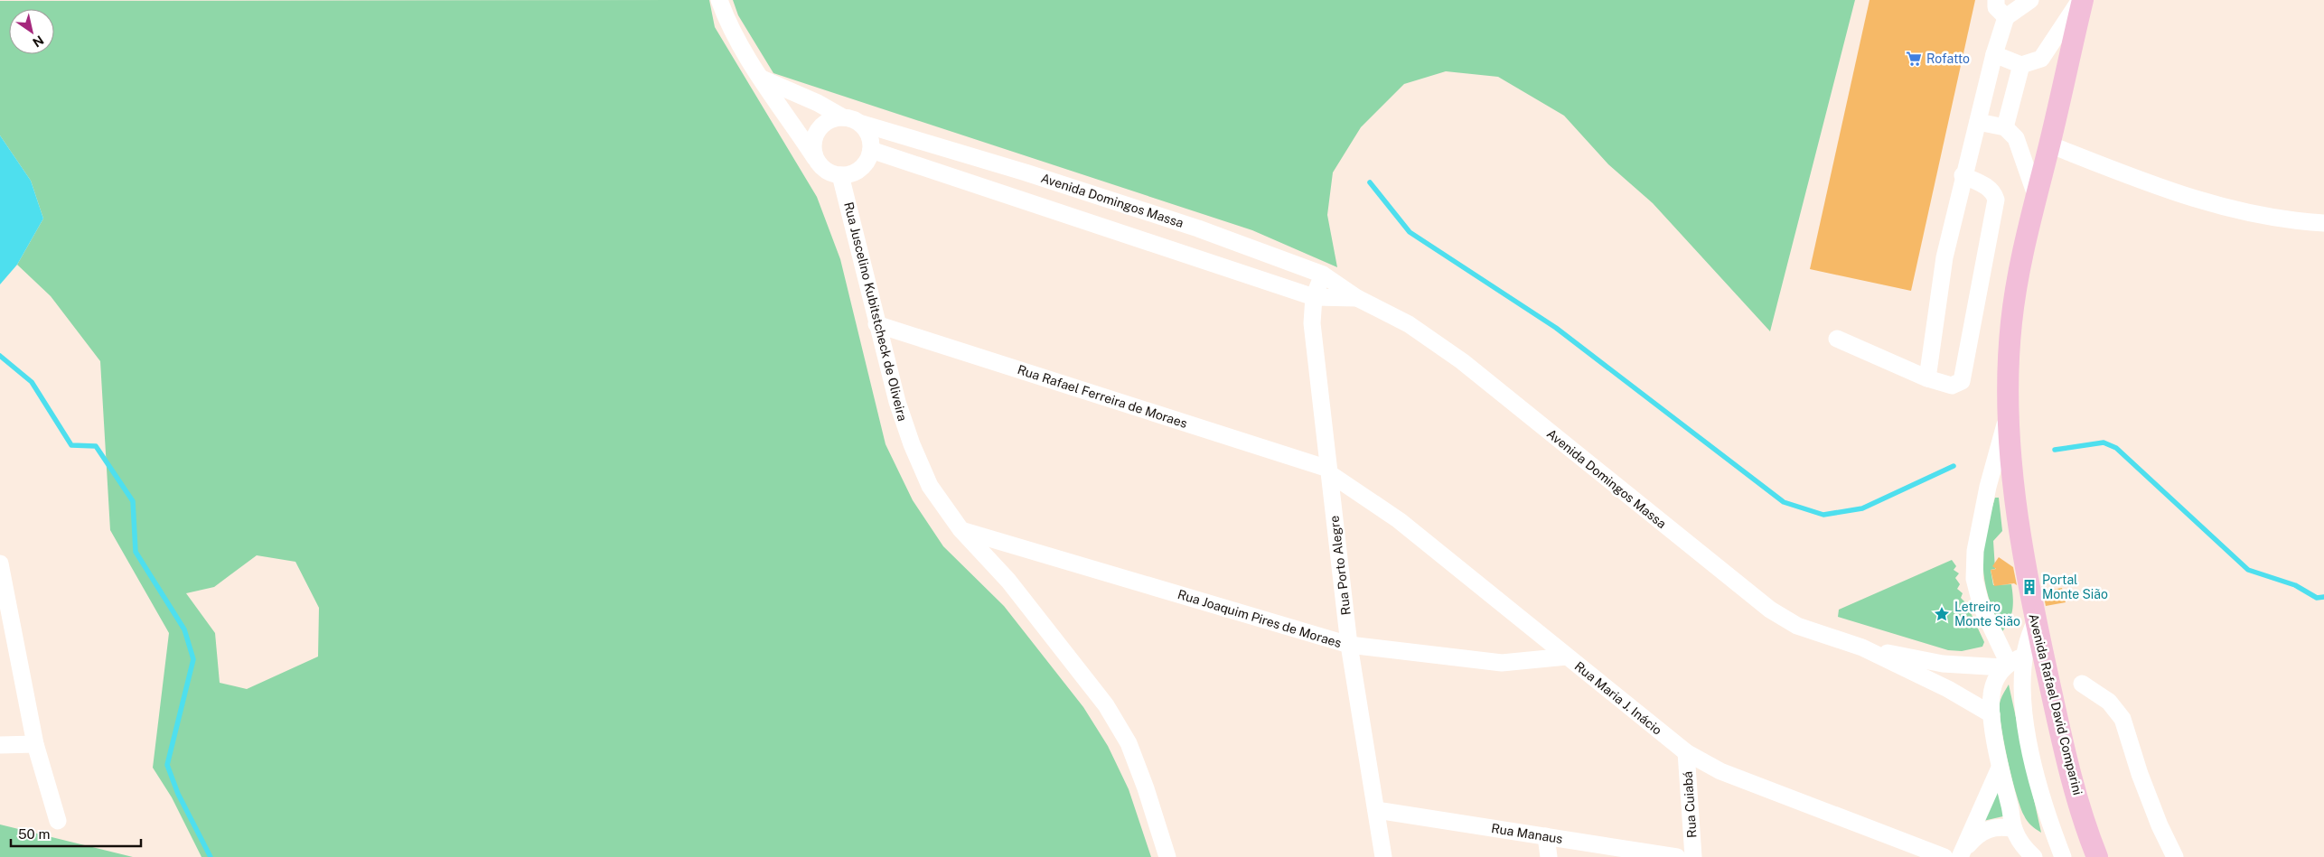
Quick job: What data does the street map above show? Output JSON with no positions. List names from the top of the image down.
{
  "streets": {
    "main road": ["Avenida Rafael David Comparini"],
    "street": [
      "Avenida Domingos Massa",
      "Rua Juscelino Kubitstcheck de Oliveira",
      "Rua Rafael Ferreira de Moraes",
      "Rua Porto Alegre",
      "Rua Joaquim Pires de Moraes",
      "Rua Maria J. Inácio",
      "Rua Cuiabá",
      "Rua Manaus"
    ]
  },
  "crossings": [
    ["Avenida Domingos Massa", "Rua Juscelino Kubitstcheck de Oliveira"],
    ["Avenida Domingos Massa", "Rua Porto Alegre"],
    ["Rua Juscelino Kubitstcheck de Oliveira", "Rua Rafael Ferreira de Moraes"],
    ["Rua Juscelino Kubitstcheck de Oliveira", "Rua Joaquim Pires de Moraes"],
    ["Rua Rafael Ferreira de Moraes", "Rua Porto Alegre"],
    ["Rua Rafael Ferreira de Moraes", "Rua Maria J. Inácio"],
    ["Rua Porto Alegre", "Rua Joaquim Pires de Moraes"],
    ["Rua Porto Alegre", "Rua Maria J. Inácio"],
    ["Rua Porto Alegre", "Rua Manaus"],
    ["Rua Joaquim Pires de Moraes", "Rua Maria J. Inácio"],
    ["Rua Maria J. Inácio", "Rua Cuiabá"]
  ],
  "places": {
    "supermarket": ["Rofatto"],
    "building": ["Portal Monte Sião"],
    "place": ["Letreiro Monte Sião"]
  },
  "scale_bar": "50 m",
  "north": "bottom right"
}
